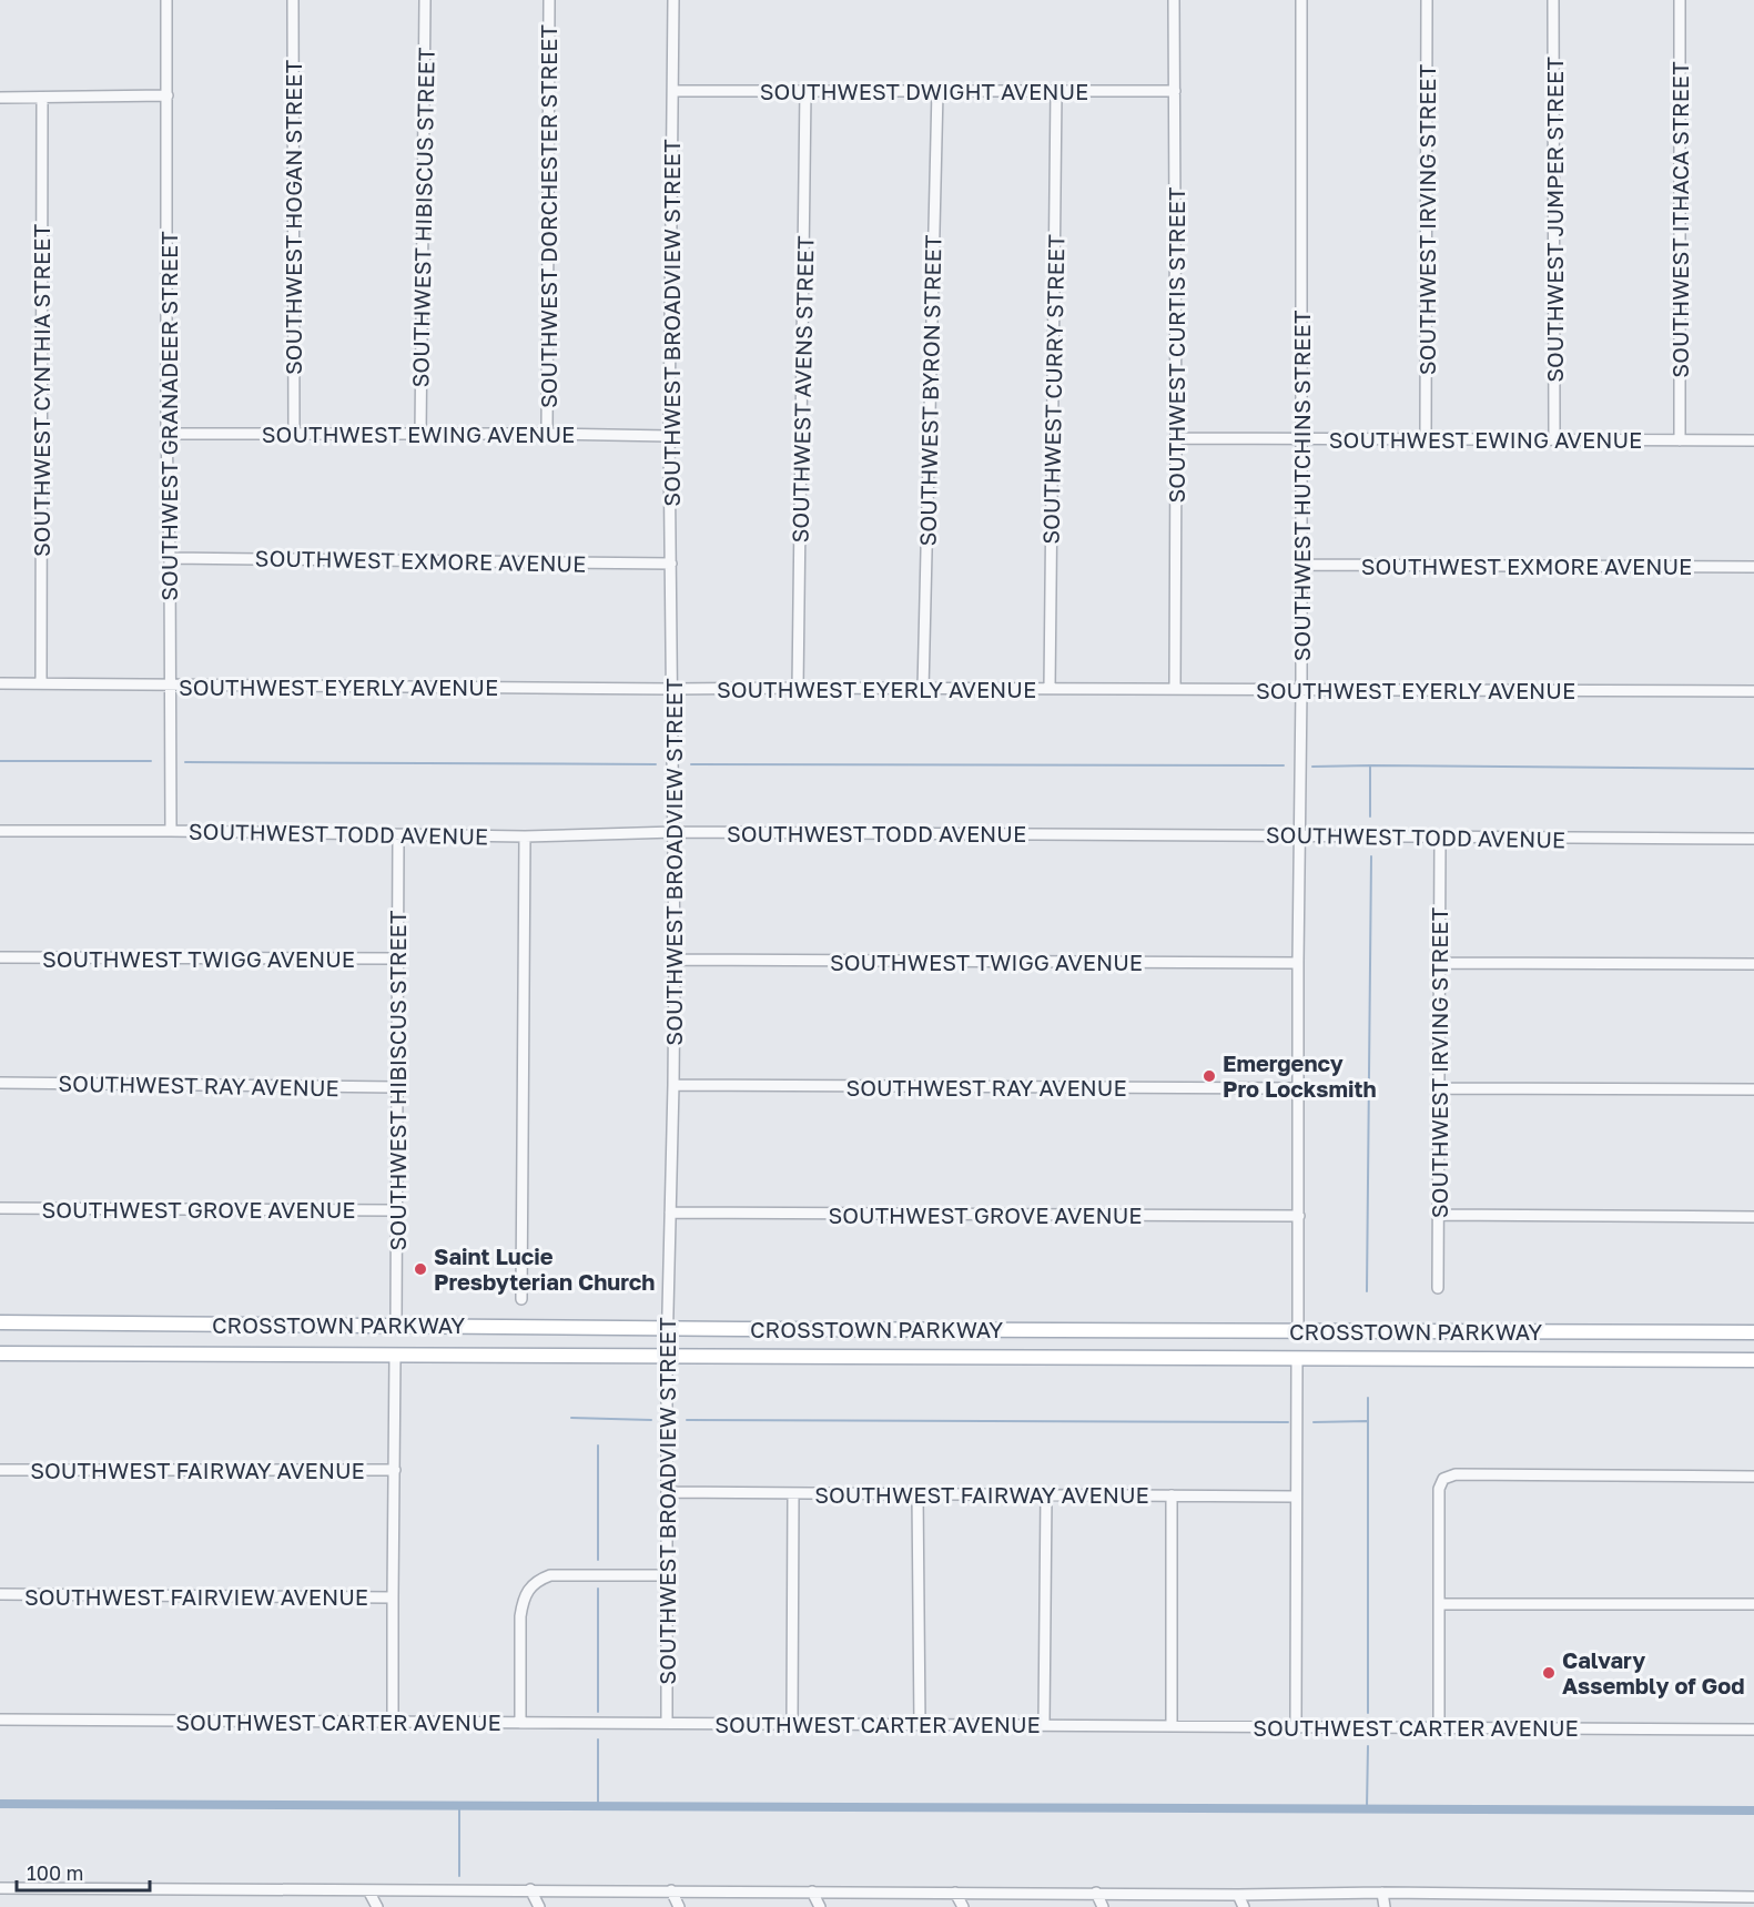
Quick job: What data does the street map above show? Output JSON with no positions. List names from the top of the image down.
{
  "streets": {
    "main road": ["CROSSTOWN PARKWAY"],
    "street": [
      "SOUTHWEST DWIGHT AVENUE",
      "SOUTHWEST DORCHESTER STREET",
      "SOUTHWEST HOGAN STREET",
      "SOUTHWEST HIBISCUS STREET",
      "SOUTHWEST IRVING STREET",
      "SOUTHWEST JUMPER STREET",
      "SOUTHWEST ITHACA STREET",
      "SOUTHWEST BROADVIEW STREET",
      "SOUTHWEST CURTIS STREET",
      "SOUTHWEST AVENS STREET",
      "SOUTHWEST CURRY STREET",
      "SOUTHWEST CYNTHIA STREET",
      "SOUTHWEST BYRON STREET",
      "SOUTHWEST GRANADEER STREET",
      "SOUTHWEST EWING AVENUE",
      "SOUTHWEST HUTCHINS STREET",
      "SOUTHWEST EXMORE AVENUE",
      "SOUTHWEST EYERLY AVENUE",
      "SOUTHWEST TODD AVENUE",
      "SOUTHWEST TWIGG AVENUE",
      "SOUTHWEST RAY AVENUE",
      "SOUTHWEST GROVE AVENUE",
      "SOUTHWEST FAIRWAY AVENUE",
      "SOUTHWEST FAIRVIEW AVENUE",
      "SOUTHWEST CARTER AVENUE"
    ]
  },
  "crossings": [
    ["SOUTHWEST DWIGHT AVENUE", "SOUTHWEST BROADVIEW STREET"],
    ["SOUTHWEST DWIGHT AVENUE", "SOUTHWEST CURTIS STREET"],
    ["SOUTHWEST DWIGHT AVENUE", "SOUTHWEST AVENS STREET"],
    ["SOUTHWEST DWIGHT AVENUE", "SOUTHWEST CURRY STREET"],
    ["SOUTHWEST DWIGHT AVENUE", "SOUTHWEST BYRON STREET"],
    ["SOUTHWEST DORCHESTER STREET", "SOUTHWEST EWING AVENUE"],
    ["SOUTHWEST HOGAN STREET", "SOUTHWEST EWING AVENUE"],
    ["SOUTHWEST HIBISCUS STREET", "SOUTHWEST EWING AVENUE"],
    ["SOUTHWEST HIBISCUS STREET", "SOUTHWEST TODD AVENUE"],
    ["SOUTHWEST HIBISCUS STREET", "SOUTHWEST TWIGG AVENUE"],
    ["SOUTHWEST HIBISCUS STREET", "SOUTHWEST RAY AVENUE"],
    ["SOUTHWEST HIBISCUS STREET", "SOUTHWEST GROVE AVENUE"],
    ["SOUTHWEST HIBISCUS STREET", "CROSSTOWN PARKWAY"],
    ["SOUTHWEST IRVING STREET", "SOUTHWEST EWING AVENUE"],
    ["SOUTHWEST IRVING STREET", "SOUTHWEST TODD AVENUE"],
    ["SOUTHWEST JUMPER STREET", "SOUTHWEST EWING AVENUE"],
    ["SOUTHWEST ITHACA STREET", "SOUTHWEST EWING AVENUE"],
    ["SOUTHWEST BROADVIEW STREET", "SOUTHWEST EWING AVENUE"],
    ["SOUTHWEST BROADVIEW STREET", "SOUTHWEST EXMORE AVENUE"],
    ["SOUTHWEST BROADVIEW STREET", "SOUTHWEST EYERLY AVENUE"],
    ["SOUTHWEST BROADVIEW STREET", "SOUTHWEST TODD AVENUE"],
    ["SOUTHWEST BROADVIEW STREET", "SOUTHWEST TWIGG AVENUE"],
    ["SOUTHWEST BROADVIEW STREET", "SOUTHWEST RAY AVENUE"],
    ["SOUTHWEST BROADVIEW STREET", "SOUTHWEST GROVE AVENUE"],
    ["SOUTHWEST BROADVIEW STREET", "CROSSTOWN PARKWAY"],
    ["SOUTHWEST BROADVIEW STREET", "SOUTHWEST FAIRWAY AVENUE"],
    ["SOUTHWEST BROADVIEW STREET", "SOUTHWEST CARTER AVENUE"],
    ["SOUTHWEST CURTIS STREET", "SOUTHWEST EWING AVENUE"],
    ["SOUTHWEST CURTIS STREET", "SOUTHWEST EYERLY AVENUE"],
    ["SOUTHWEST AVENS STREET", "SOUTHWEST EYERLY AVENUE"],
    ["SOUTHWEST CURRY STREET", "SOUTHWEST EYERLY AVENUE"],
    ["SOUTHWEST CYNTHIA STREET", "SOUTHWEST EYERLY AVENUE"],
    ["SOUTHWEST BYRON STREET", "SOUTHWEST EYERLY AVENUE"],
    ["SOUTHWEST GRANADEER STREET", "SOUTHWEST EWING AVENUE"],
    ["SOUTHWEST GRANADEER STREET", "SOUTHWEST EXMORE AVENUE"],
    ["SOUTHWEST GRANADEER STREET", "SOUTHWEST EYERLY AVENUE"],
    ["SOUTHWEST GRANADEER STREET", "SOUTHWEST TODD AVENUE"],
    ["SOUTHWEST EWING AVENUE", "SOUTHWEST HUTCHINS STREET"],
    ["SOUTHWEST HUTCHINS STREET", "SOUTHWEST EXMORE AVENUE"],
    ["SOUTHWEST HUTCHINS STREET", "SOUTHWEST EYERLY AVENUE"],
    ["SOUTHWEST HUTCHINS STREET", "SOUTHWEST TODD AVENUE"],
    ["SOUTHWEST HUTCHINS STREET", "SOUTHWEST TWIGG AVENUE"],
    ["SOUTHWEST HUTCHINS STREET", "SOUTHWEST RAY AVENUE"],
    ["SOUTHWEST HUTCHINS STREET", "SOUTHWEST GROVE AVENUE"],
    ["SOUTHWEST HUTCHINS STREET", "CROSSTOWN PARKWAY"]
  ],
  "places": ["Emergency Pro Locksmith", "Saint Lucie Presbyterian Church", "Calvary Assembly of God"],
  "scale_bar": "100 m"
}
